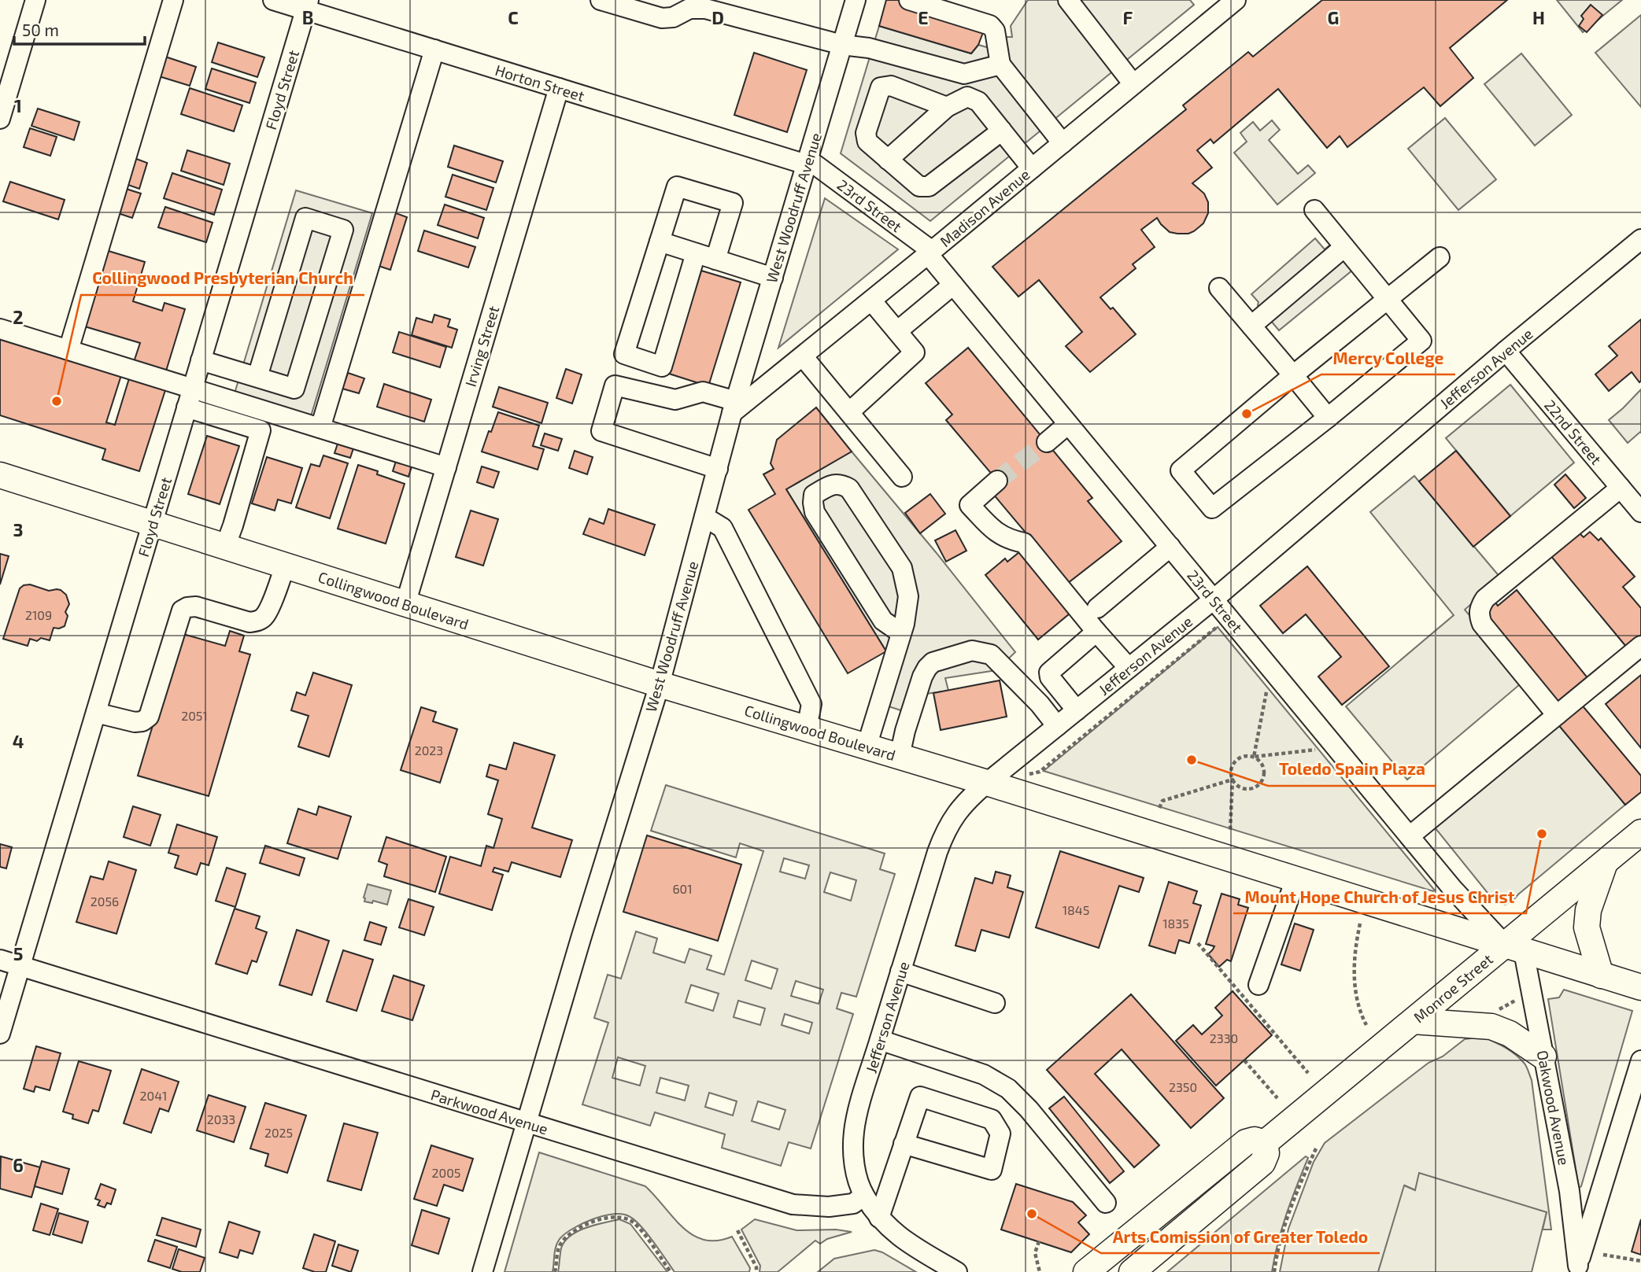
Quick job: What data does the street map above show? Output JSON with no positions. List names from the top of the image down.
{
  "streets": {
    "main road": ["Collingwood Boulevard", "Monroe Street"],
    "street": [
      "Horton Street",
      "Floyd Street",
      "23rd Street",
      "West Woodruff Avenue",
      "Madison Avenue",
      "Irving Street",
      "Jefferson Avenue",
      "22nd Street",
      "Oakwood Avenue",
      "Parkwood Avenue"
    ]
  },
  "crossings": [
    ["Horton Street", "Floyd Street"],
    ["Horton Street", "23rd Street"],
    ["Horton Street", "West Woodruff Avenue"],
    ["Horton Street", "Irving Street"],
    ["Floyd Street", "Collingwood Boulevard"],
    ["Floyd Street", "Parkwood Avenue"],
    ["23rd Street", "West Woodruff Avenue"],
    ["23rd Street", "Madison Avenue"],
    ["23rd Street", "Jefferson Avenue"],
    ["23rd Street", "Collingwood Boulevard"],
    ["23rd Street", "Monroe Street"],
    ["23rd Street", "Oakwood Avenue"],
    ["West Woodruff Avenue", "Madison Avenue"],
    ["West Woodruff Avenue", "Collingwood Boulevard"],
    ["West Woodruff Avenue", "Parkwood Avenue"],
    ["Irving Street", "Collingwood Boulevard"],
    ["Jefferson Avenue", "22nd Street"],
    ["Jefferson Avenue", "Collingwood Boulevard"],
    ["Jefferson Avenue", "Parkwood Avenue"],
    ["Collingwood Boulevard", "Monroe Street"],
    ["Collingwood Boulevard", "Oakwood Avenue"],
    ["Monroe Street", "Oakwood Avenue"]
  ],
  "places": [
    "Collingwood Presbyterian Church",
    "Mercy College",
    "Toledo Spain Plaza",
    "Mount Hope Church of Jesus Christ",
    "Arts Comission of Greater Toledo"
  ],
  "house_numbers": [
    "2109",
    "2051",
    "2023",
    "601",
    "2056",
    "1845",
    "1835",
    "2330",
    "2350",
    "2041",
    "2033",
    "2025",
    "2005"
  ],
  "scale_bar": "50 m",
  "grid": {
    "columns": [
      "B",
      "C",
      "D",
      "E",
      "F",
      "G",
      "H"
    ],
    "rows": [
      "1",
      "2",
      "3",
      "4",
      "5",
      "6"
    ]
  }
}
